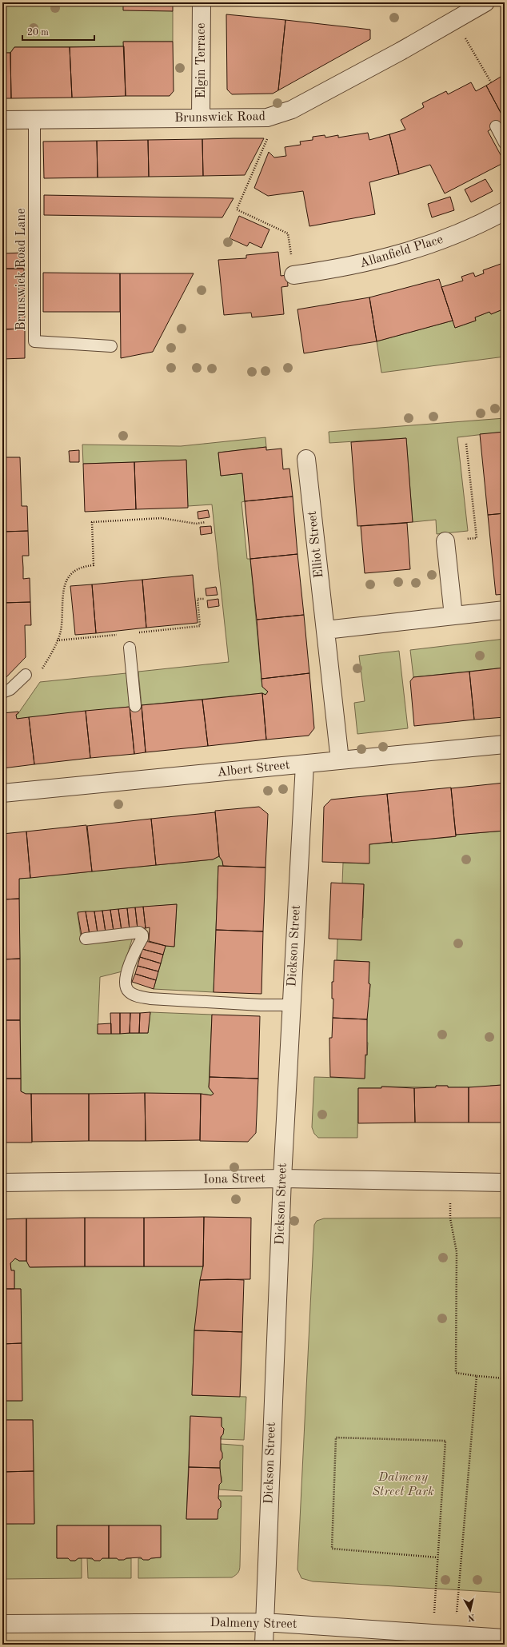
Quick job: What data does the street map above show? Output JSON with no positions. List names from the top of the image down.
{
  "streets": {
    "street": [
      "Elgin Terrace",
      "Brunswick Road",
      "Allanfield Place",
      "Elliot Street",
      "Albert Street",
      "Dickson Street",
      "Iona Street",
      "Dalmeny Street"
    ],
    "lane": ["Brunswick Road Lane"]
  },
  "crossings": [
    ["Elgin Terrace", "Brunswick Road"],
    ["Brunswick Road", "Brunswick Road Lane"],
    ["Elliot Street", "Albert Street"],
    ["Albert Street", "Dickson Street"],
    ["Dickson Street", "Iona Street"],
    ["Dickson Street", "Dalmeny Street"]
  ],
  "parks": ["Dalmeny Street Park"],
  "scale_bar": "20 m",
  "north": "bottom"
}
